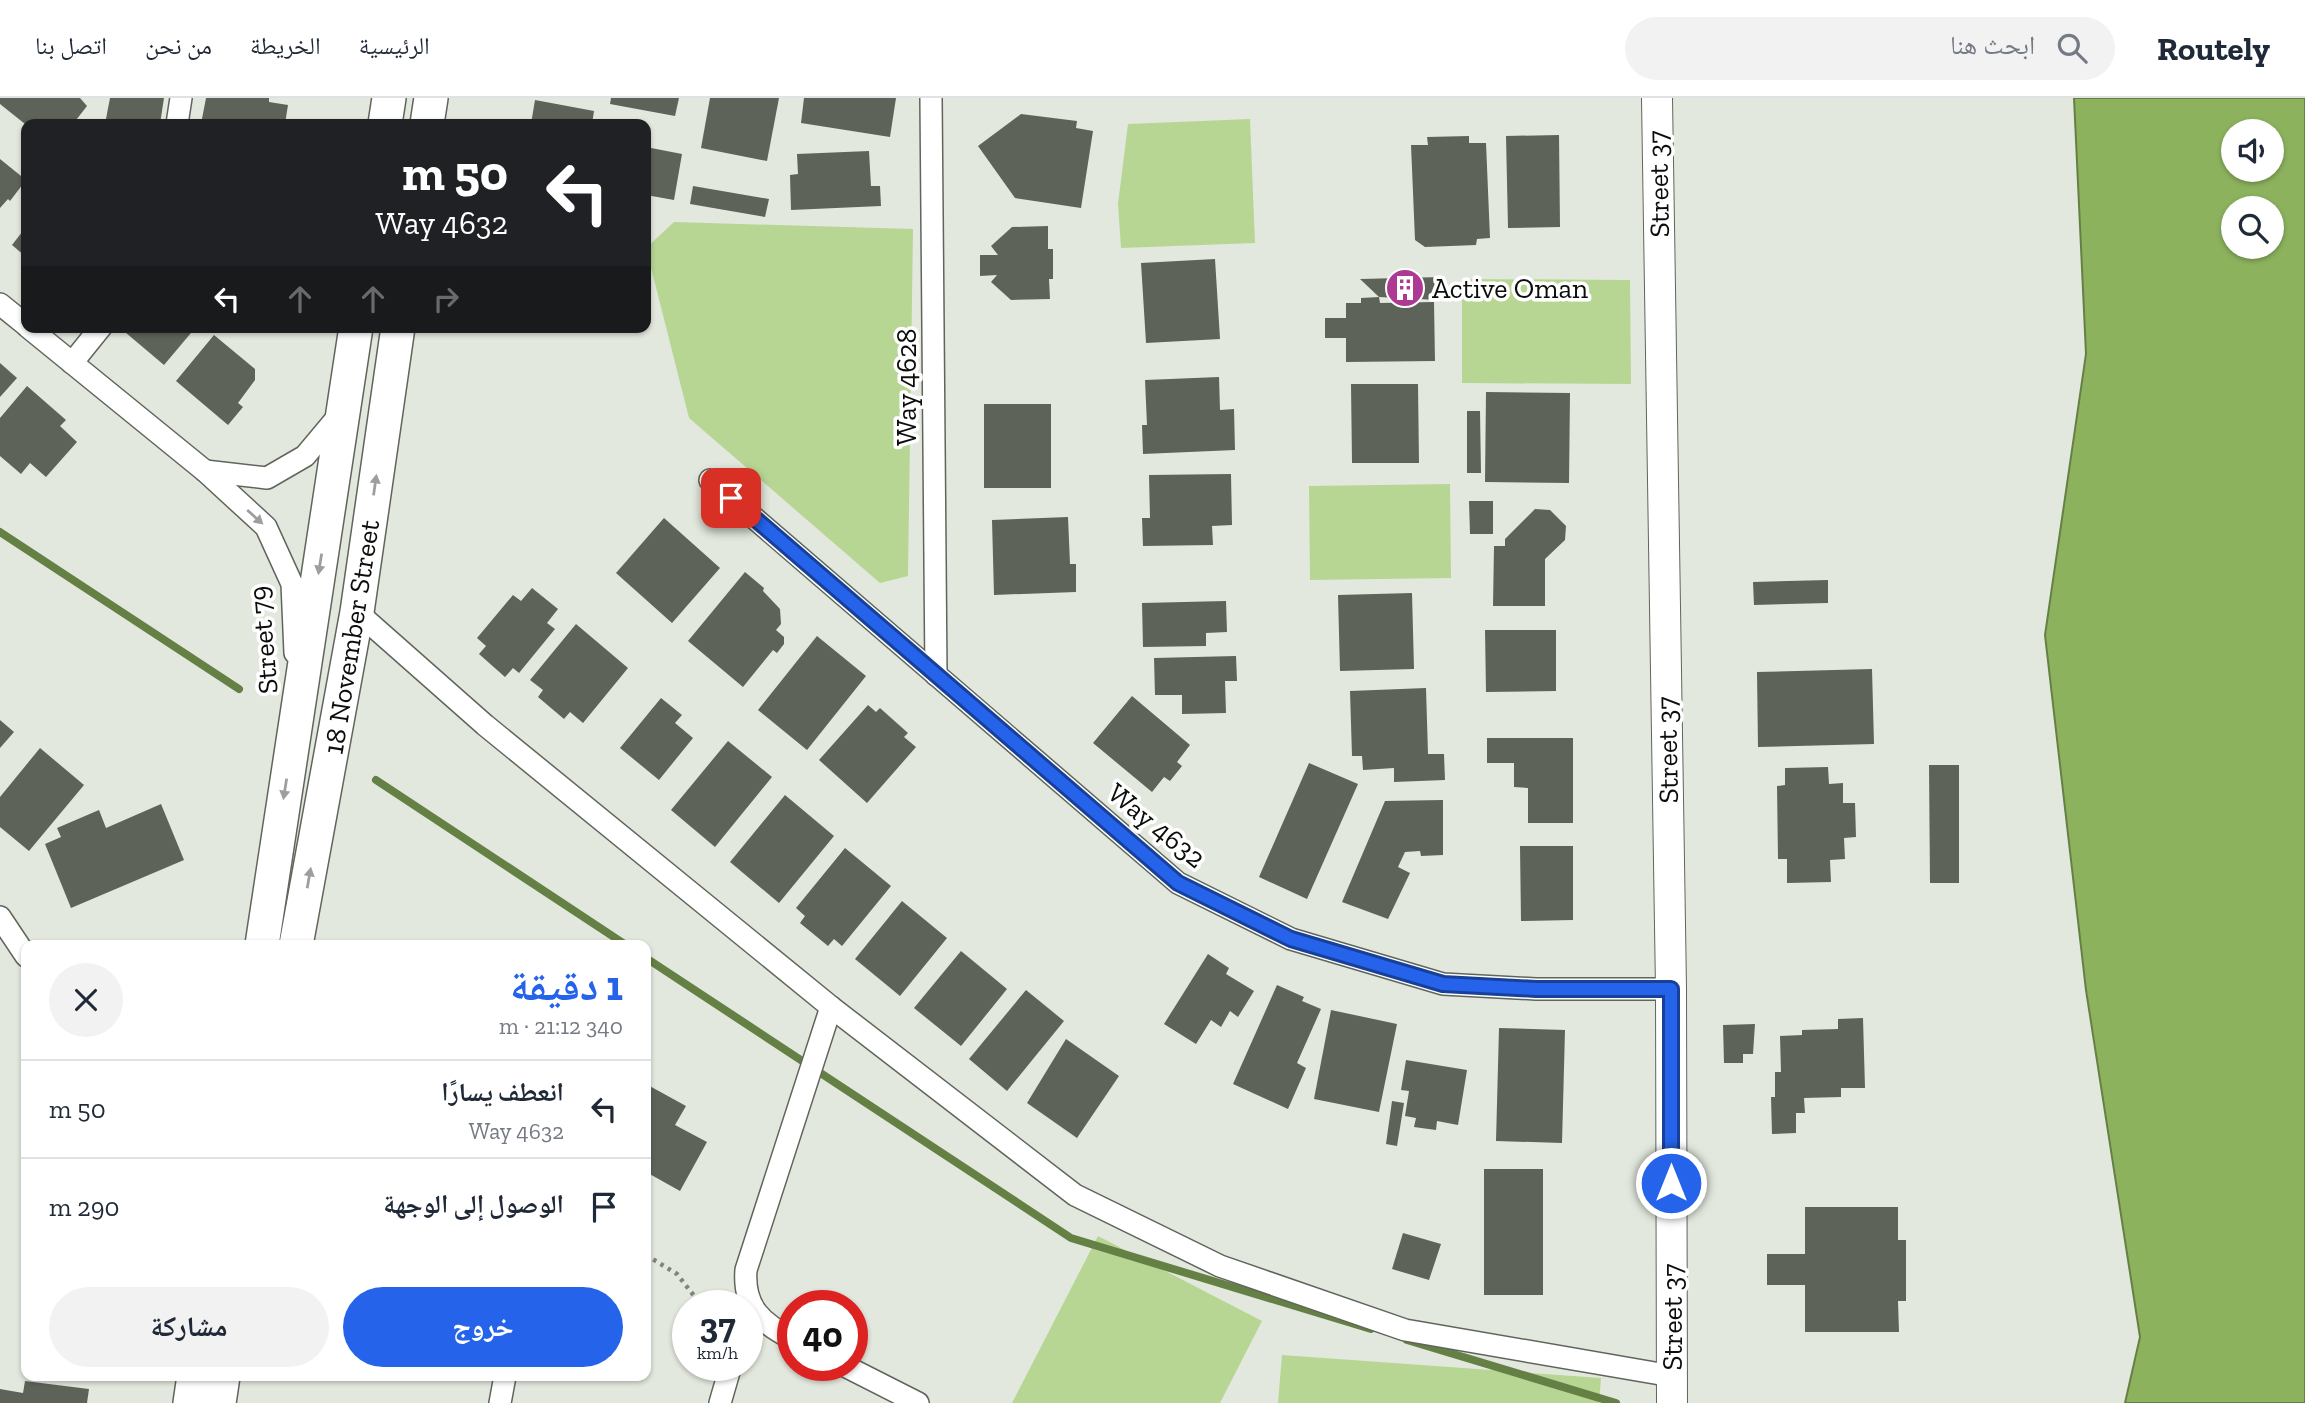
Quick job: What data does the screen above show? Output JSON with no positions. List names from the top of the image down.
{
  "streets": {
    "main road": ["18 November Street"],
    "street": [
      "Street 37",
      "Way 4628",
      "Street 79",
      "Way 4632"
    ]
  },
  "crossings": [
    ["Street 37", "Way 4632"],
    ["Way 4628", "Way 4632"],
    ["18 November Street", "Street 79"]
  ],
  "one_way": ["Street 79"],
  "places": {
    "building": ["Active Oman"]
  },
  "page": {
    "header": "Routely",
    "search": "ابحث هنا",
    "nav": [
      "الرئيسية",
      "الخريطة",
      "من نحن",
      "اتصل بنا"
    ],
    "turn": ["50 m", "Way 4632"],
    "heading": ["1 دقيقة", "340 m · 21:12"],
    "list": [
      {
        "name": "انعطف يسارًا",
        "note": "Way 4632",
        "value": "50 m"
      },
      {
        "name": "الوصول إلى الوجهة",
        "value": "290 m"
      }
    ],
    "buttons": ["خروج", "مشاركة"],
    "speed": "37 km/h",
    "limit": "40"
  }
}
